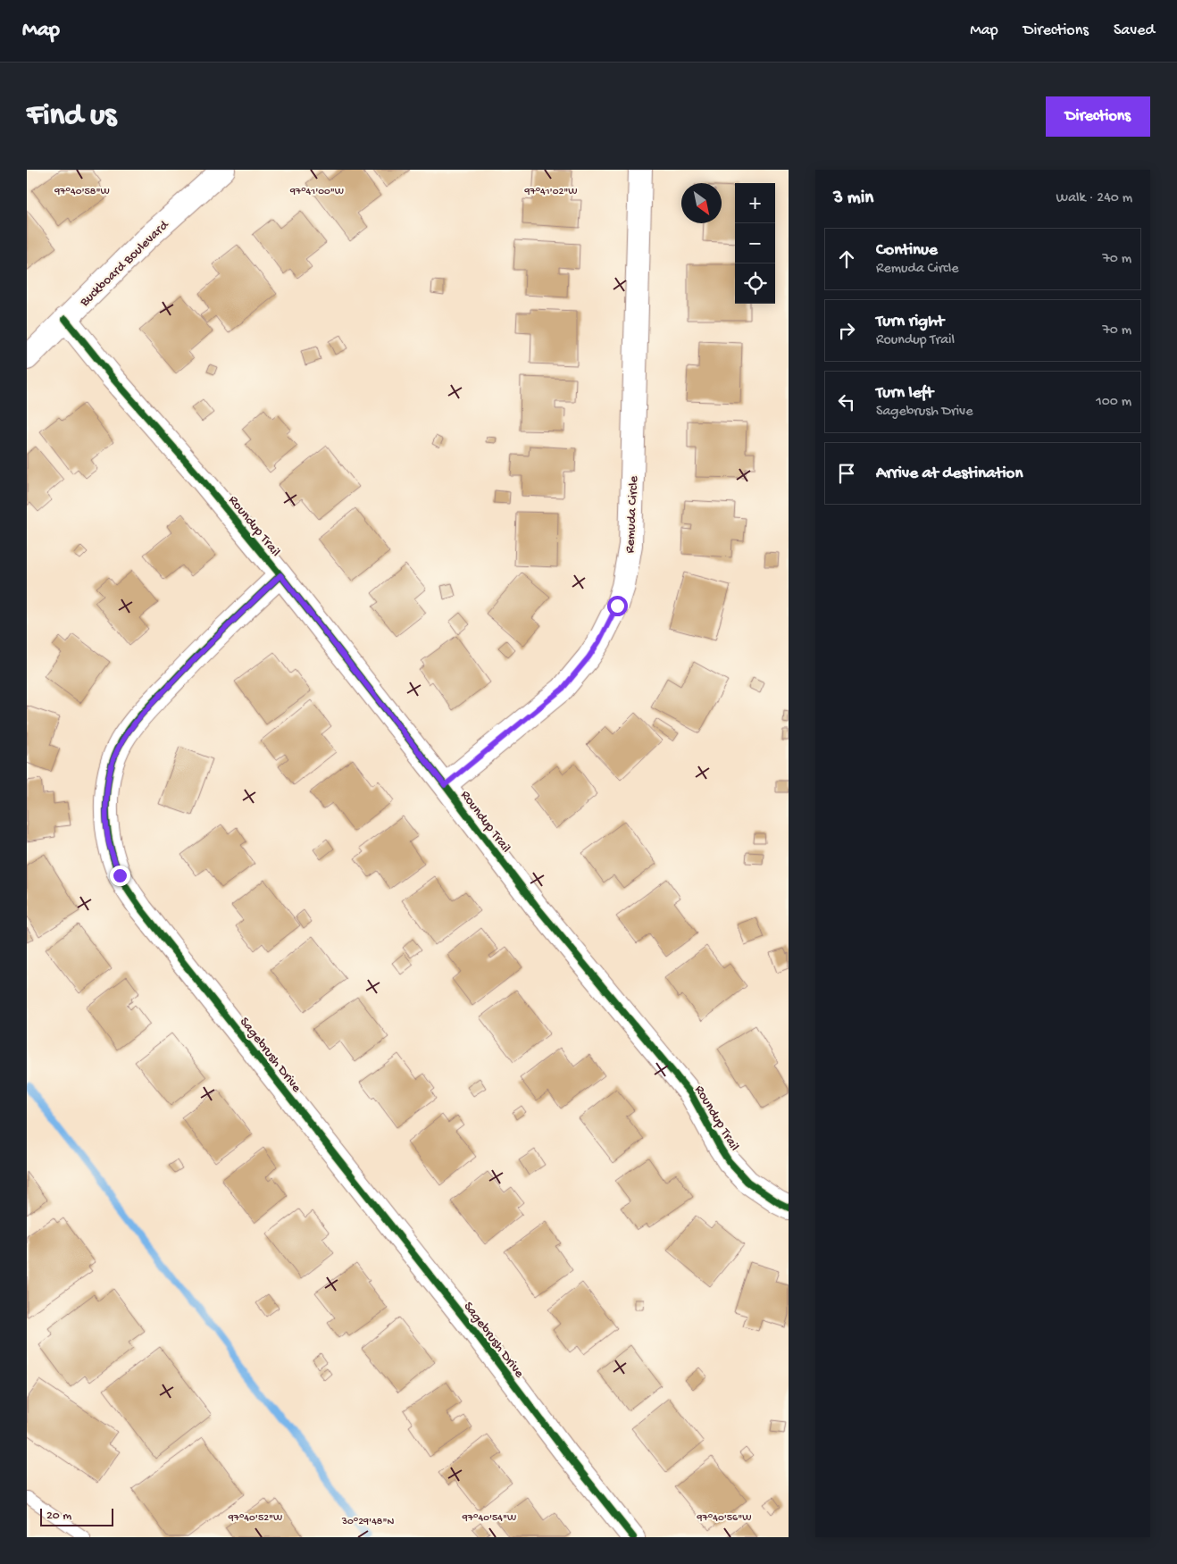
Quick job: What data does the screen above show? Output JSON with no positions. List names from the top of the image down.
{
  "streets": {
    "street": [
      "Buckboard Boulevard",
      "Remuda Circle",
      "Roundup Trail",
      "Sagebrush Drive"
    ]
  },
  "crossings": [
    ["Buckboard Boulevard", "Roundup Trail"],
    ["Remuda Circle", "Roundup Trail"],
    ["Roundup Trail", "Sagebrush Drive"]
  ],
  "scale_bar": "20 m",
  "north": "bottom right",
  "page": {
    "header": "Map",
    "nav": ["Map", "Directions", "Saved"],
    "buttons": "Directions",
    "title": "Find us",
    "heading": ["3 min", "Walk · 240 m"],
    "map_buttons": ["+", "−"],
    "list": [
      ["Continue", "Remuda Circle", "70 m"],
      ["Turn right", "Roundup Trail", "70 m"],
      ["Turn left", "Sagebrush Drive", "100 m"],
      "Arrive at destination"
    ],
    "scale": "20 m"
  },
  "coordinates": [
    "97°40'58\"W",
    "97°41'00\"W",
    "97°41'02\"W",
    "97°40'52\"W",
    "97°40'54\"W",
    "97°40'56\"W",
    "30°29'48\"N"
  ]
}
